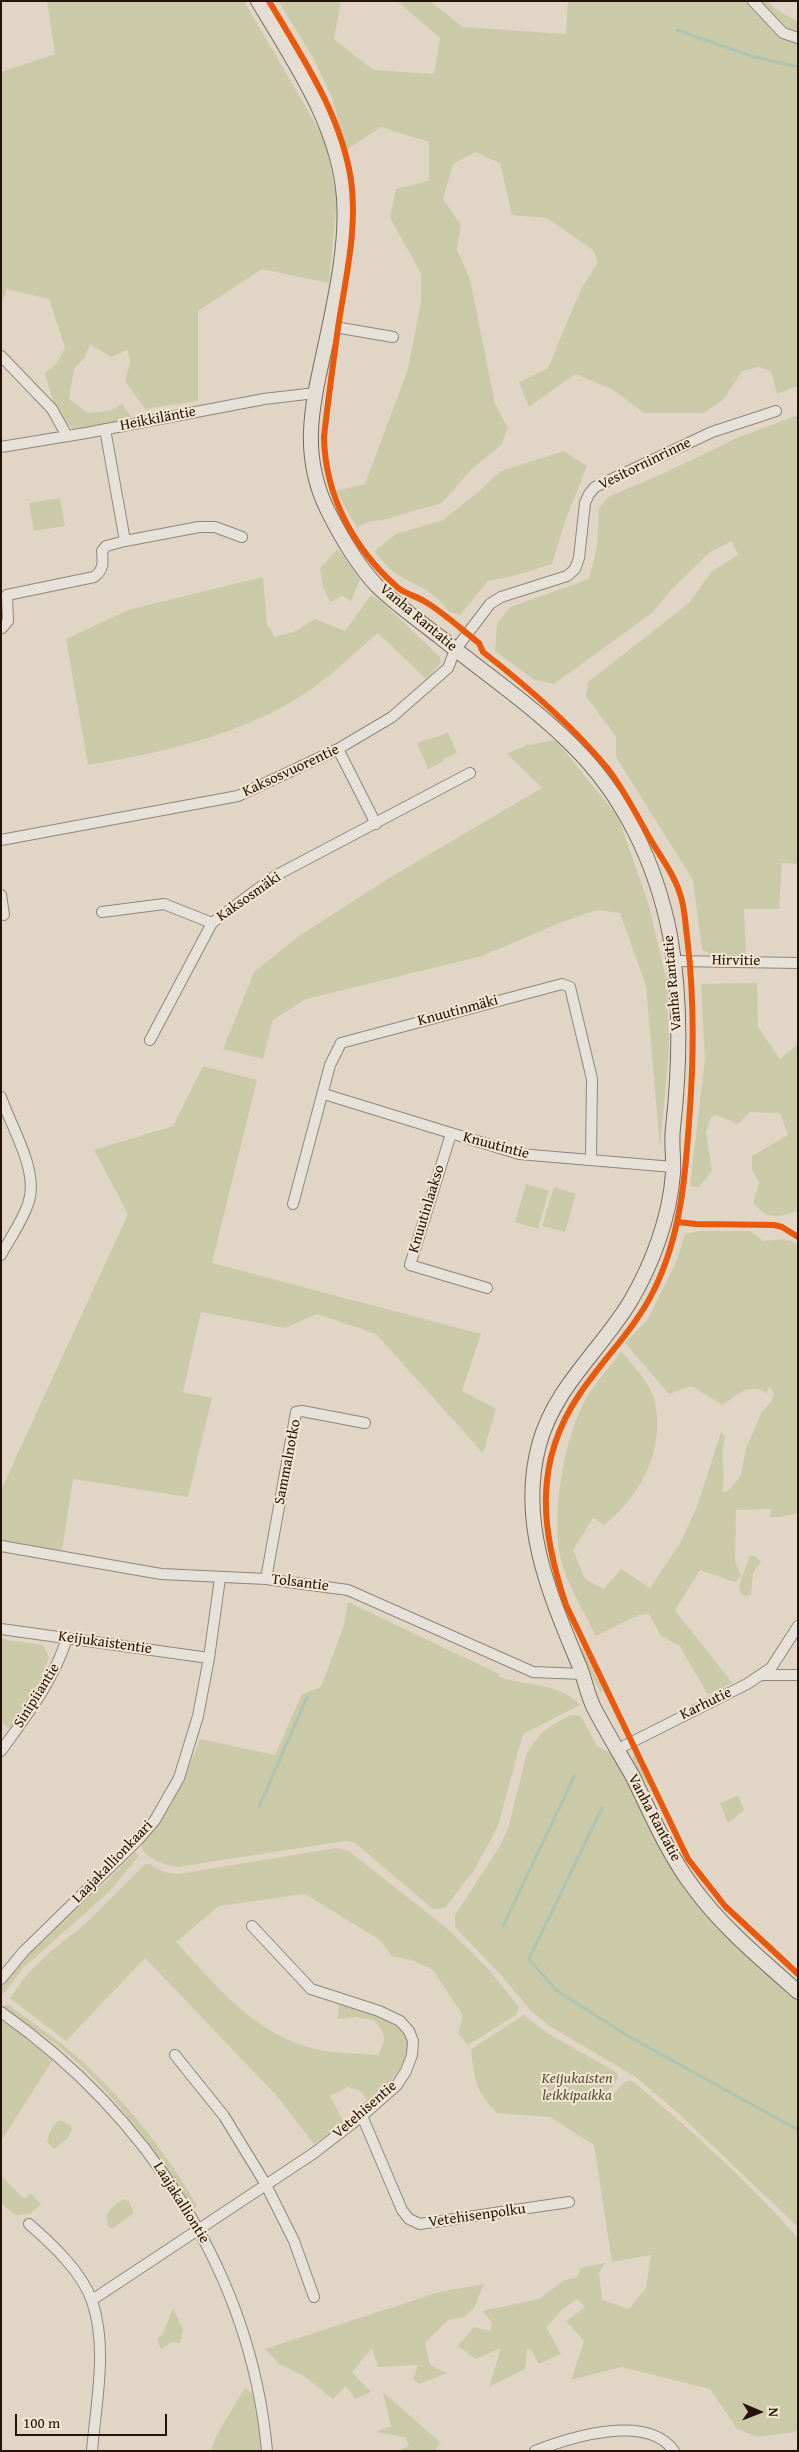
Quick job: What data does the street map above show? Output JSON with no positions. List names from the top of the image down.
{
  "streets": {
    "main road": ["Vanha Rantatie"],
    "street": [
      "Heikkiläntie",
      "Vesitorninrinne",
      "Kaksosvuorentie",
      "Kaksosmäki",
      "Hirvitie",
      "Knuutinmäki",
      "Knuutintie",
      "Knuutinlaakso",
      "Sammalnotko",
      "Tolsantie",
      "Keijukaistentie",
      "Sinipiiantie",
      "Karhutie",
      "Laajakallionkaari",
      "Vetehisentie",
      "Laajakalliontie",
      "Vetehisenpolku"
    ]
  },
  "crossings": [
    ["Heikkiläntie", "Vanha Rantatie"],
    ["Vesitorninrinne", "Vanha Rantatie"],
    ["Vesitorninrinne", "Kaksosvuorentie"],
    ["Vanha Rantatie", "Kaksosvuorentie"],
    ["Vanha Rantatie", "Hirvitie"],
    ["Vanha Rantatie", "Knuutintie"],
    ["Vanha Rantatie", "Tolsantie"],
    ["Vanha Rantatie", "Karhutie"],
    ["Knuutinmäki", "Knuutintie"],
    ["Knuutintie", "Knuutinlaakso"],
    ["Sammalnotko", "Tolsantie"],
    ["Tolsantie", "Laajakallionkaari"],
    ["Keijukaistentie", "Sinipiiantie"],
    ["Keijukaistentie", "Laajakallionkaari"],
    ["Vetehisentie", "Laajakalliontie"],
    ["Vetehisentie", "Vetehisenpolku"]
  ],
  "parks": ["Keijukaisten leikkipaikka"],
  "scale_bar": "100 m",
  "north": "right"
}
